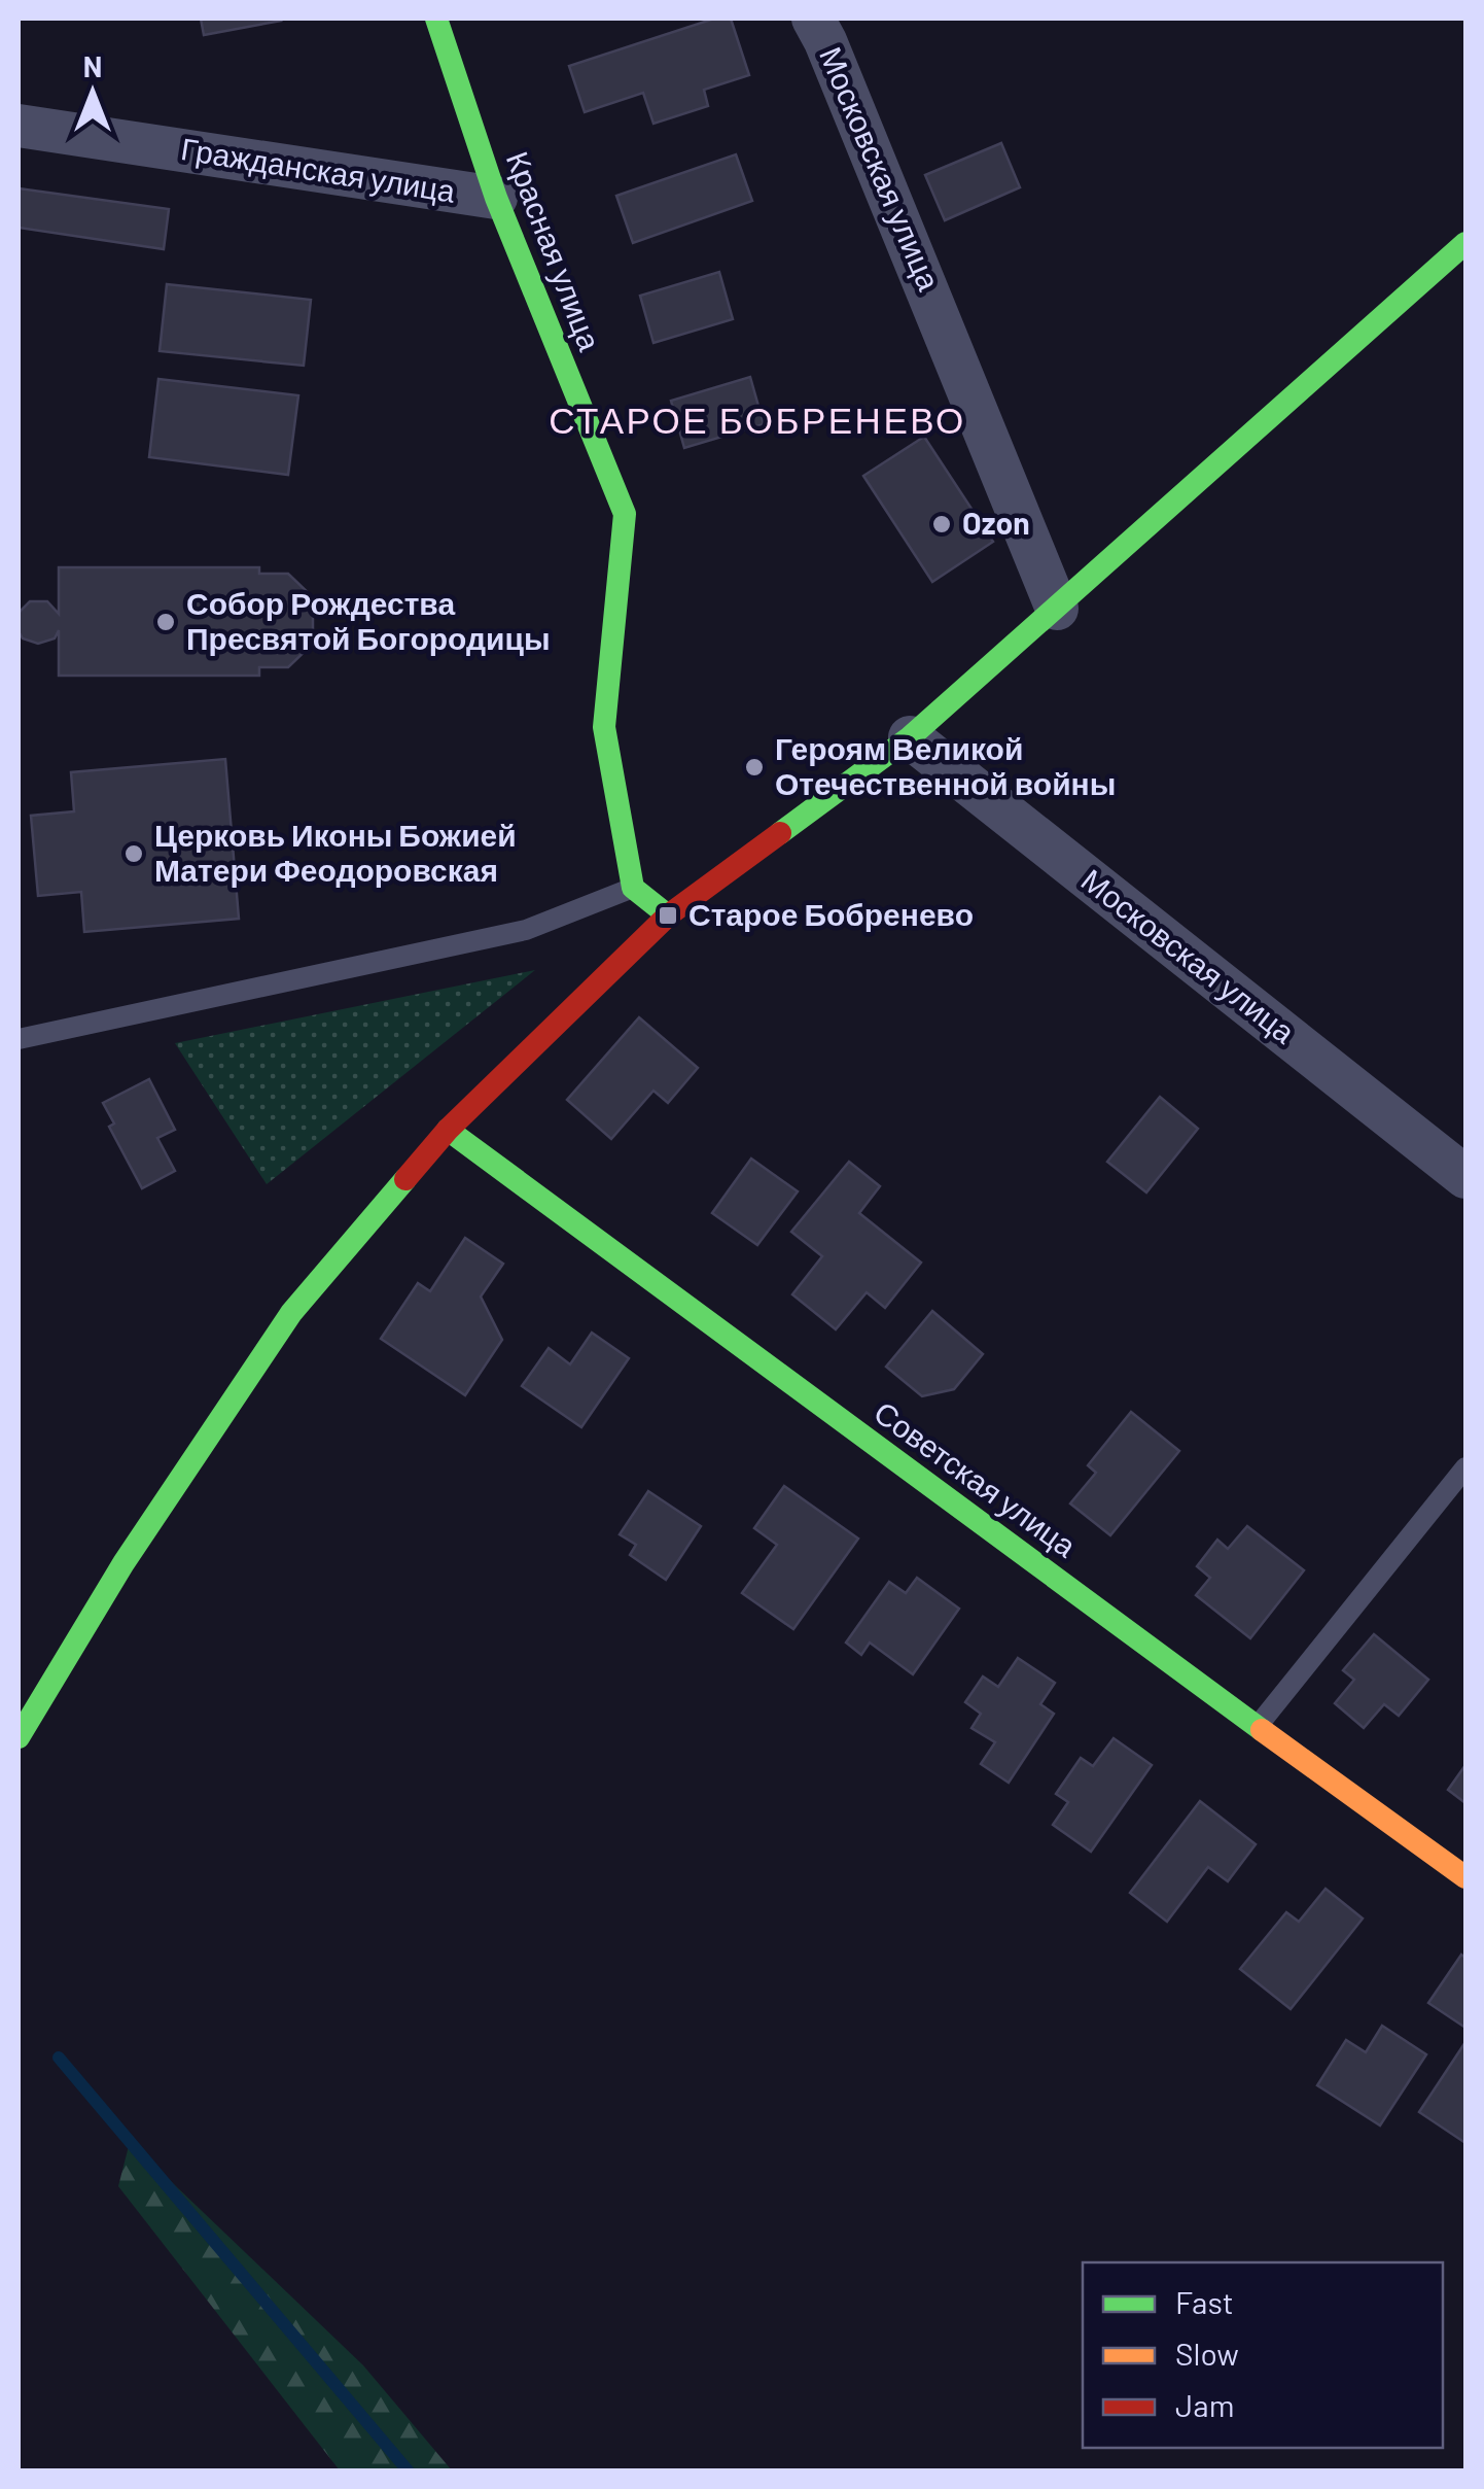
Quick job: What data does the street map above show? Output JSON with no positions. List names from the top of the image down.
{
  "streets": {
    "street": [
      "Московская улица",
      "Гражданская улица",
      "Красная улица",
      "Советская улица"
    ]
  },
  "crossings": [
    ["Гражданская улица", "Красная улица"]
  ],
  "districts": ["СТАРОЕ БОБРЕНЕВО"],
  "places": {
    "other": [
      "Ozon",
      "Собор Рождества Пресвятой Богородицы",
      "Героям Великой Отечественной войны",
      "Церковь Иконы Божией Матери Феодоровская"
    ],
    "transit": ["Старое Бобренево"]
  },
  "legend": ["Fast", "Slow", "Jam"],
  "north": "top"
}
